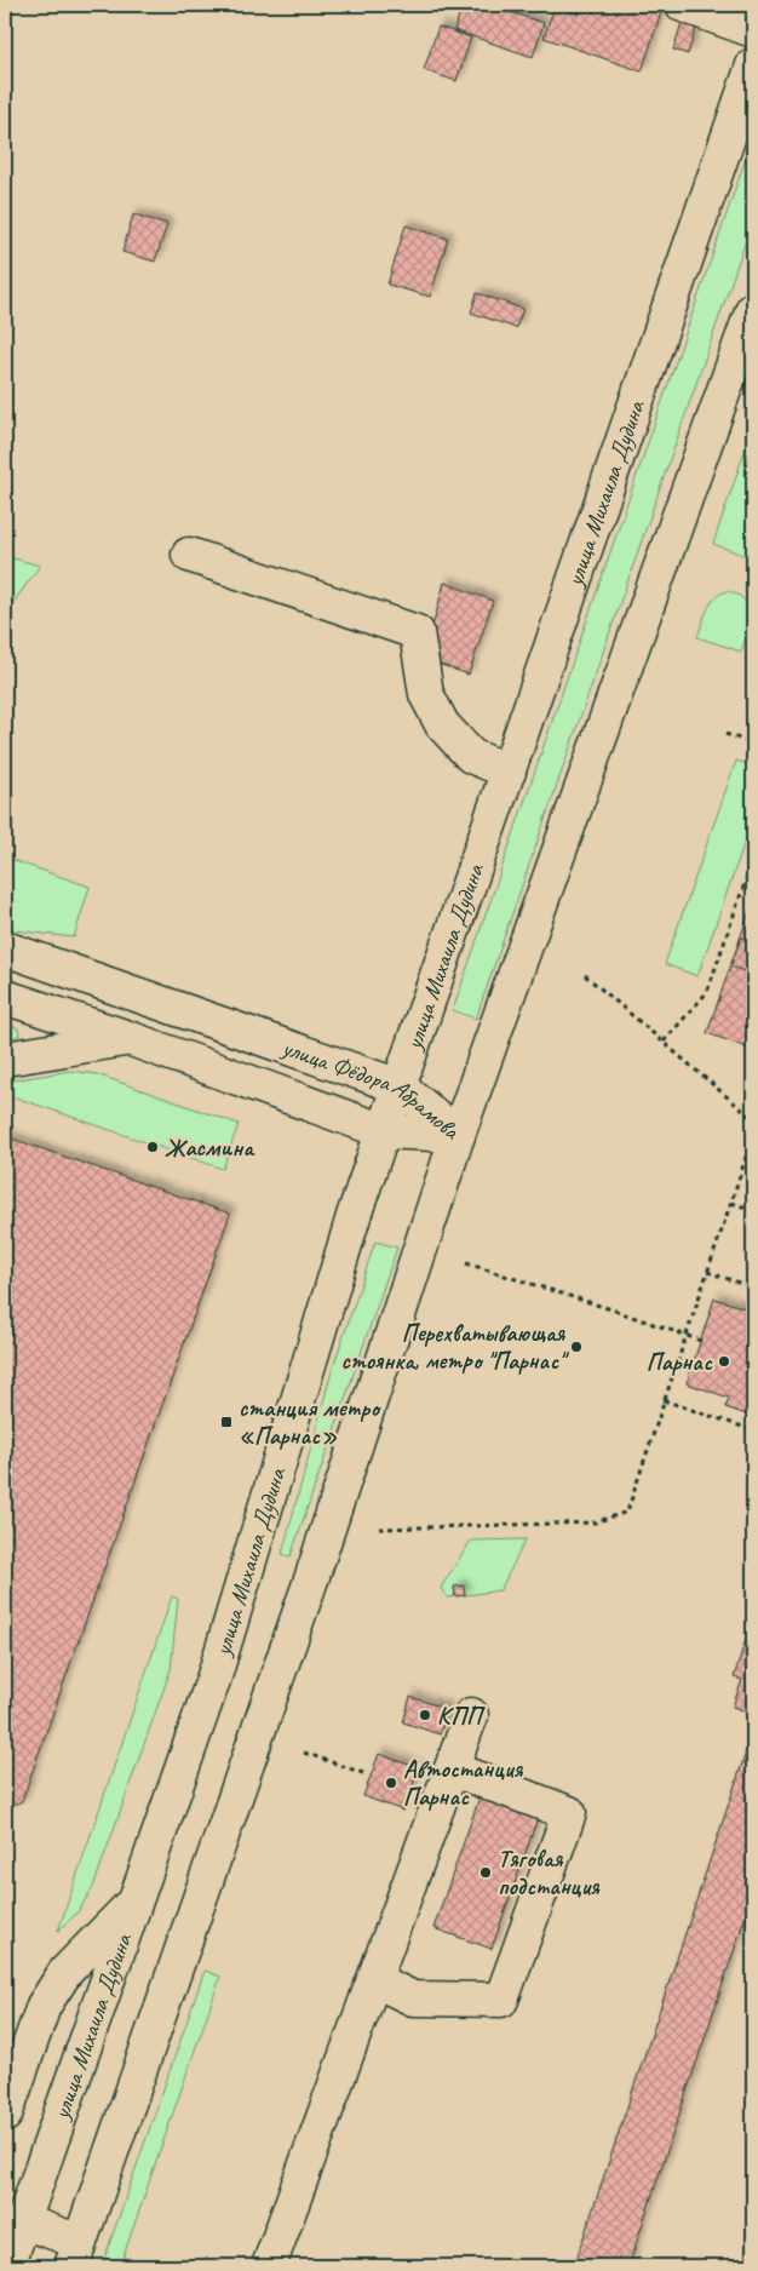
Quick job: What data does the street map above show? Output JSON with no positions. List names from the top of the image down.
{
  "streets": {
    "street": ["улица Михаила Дудина", "улица Фёдора Абрамова"]
  },
  "crossings": [
    ["улица Михаила Дудина", "улица Фёдора Абрамова"]
  ],
  "places": {
    "other": [
      "Жасмина",
      "Перехватывающая стоянка, метро \"Парнас\"",
      "Парнас",
      "КПП",
      "Автостанция Парнас",
      "Тяговая подстанция"
    ],
    "transit": ["станция метро «Парнас»"]
  }
}
